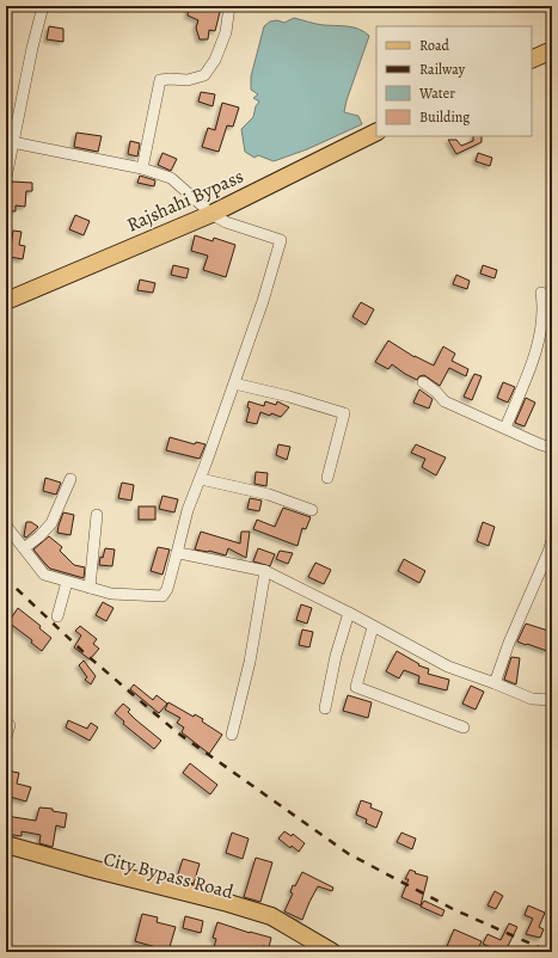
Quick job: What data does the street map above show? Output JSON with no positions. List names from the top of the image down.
{
  "streets": {
    "main road": ["Rajshahi Bypass", "City Bypass Road"]
  },
  "legend": [
    "Road",
    "Railway",
    "Water",
    "Building"
  ]
}
